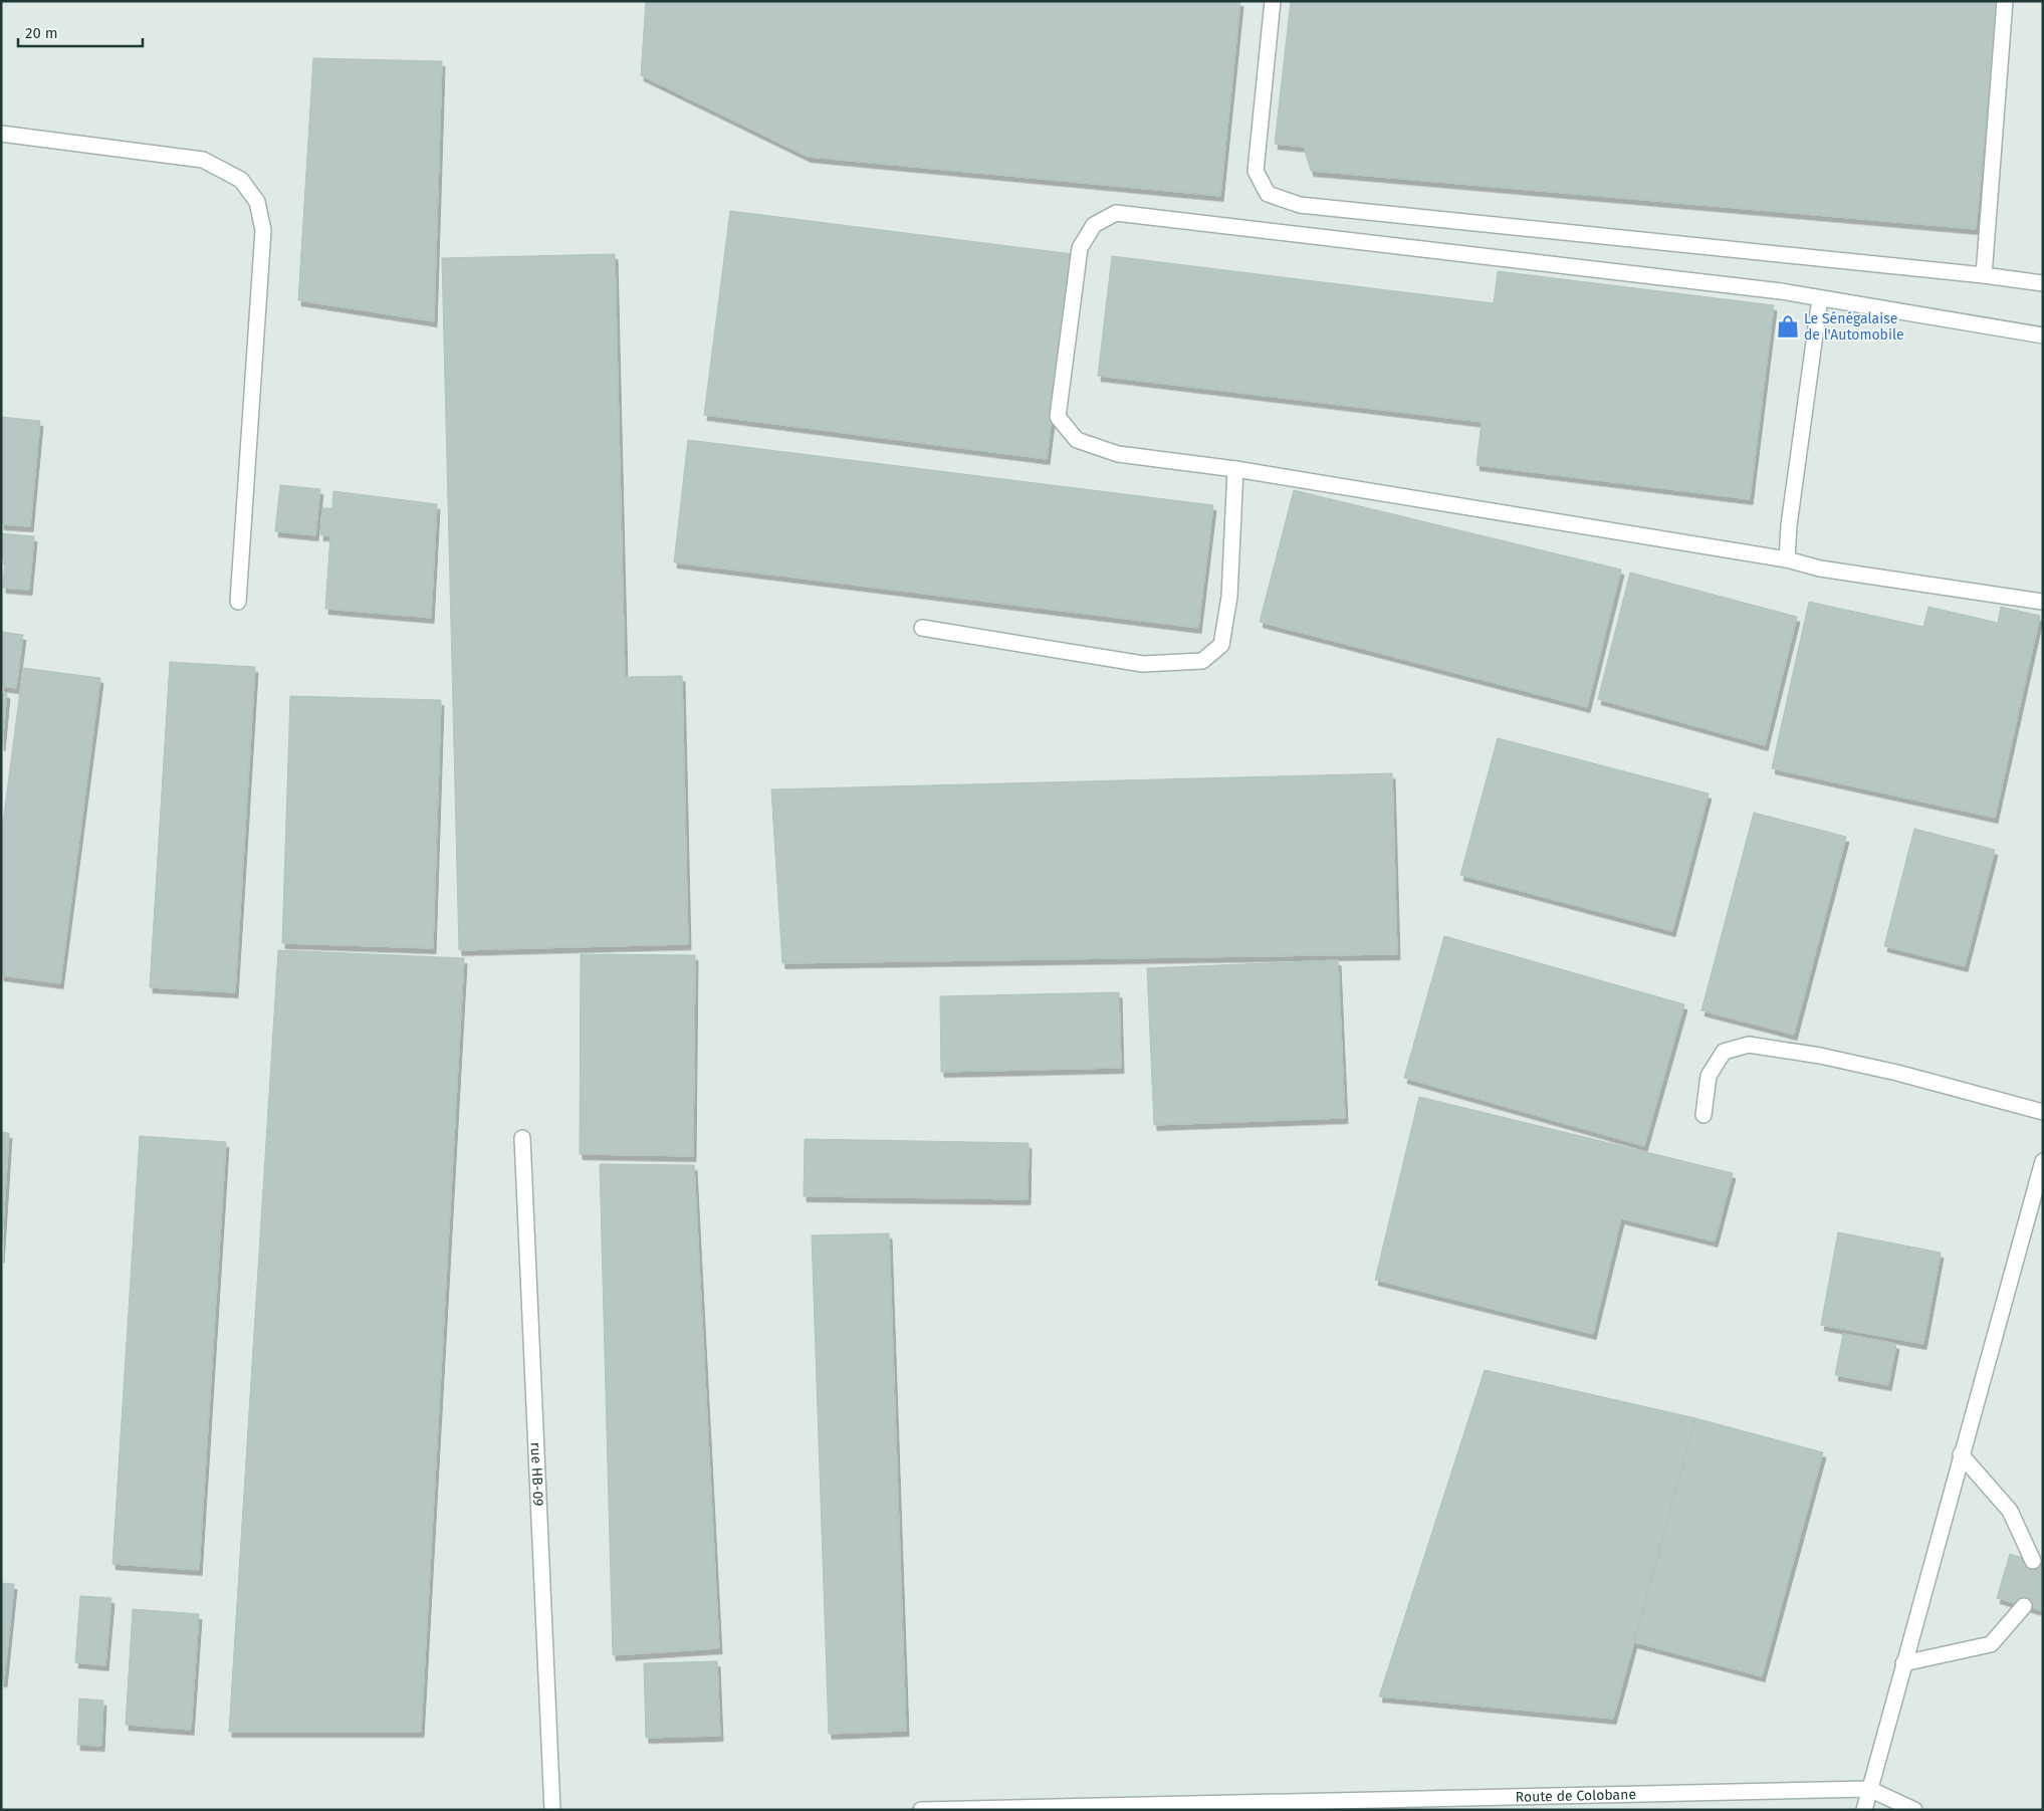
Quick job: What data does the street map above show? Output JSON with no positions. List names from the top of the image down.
{
  "streets": {
    "street": ["rue HB-09", "Route de Colobane"]
  },
  "places": {
    "shop": ["Le Sénégalaise de l'Automobile"]
  },
  "scale_bar": "20 m"
}
